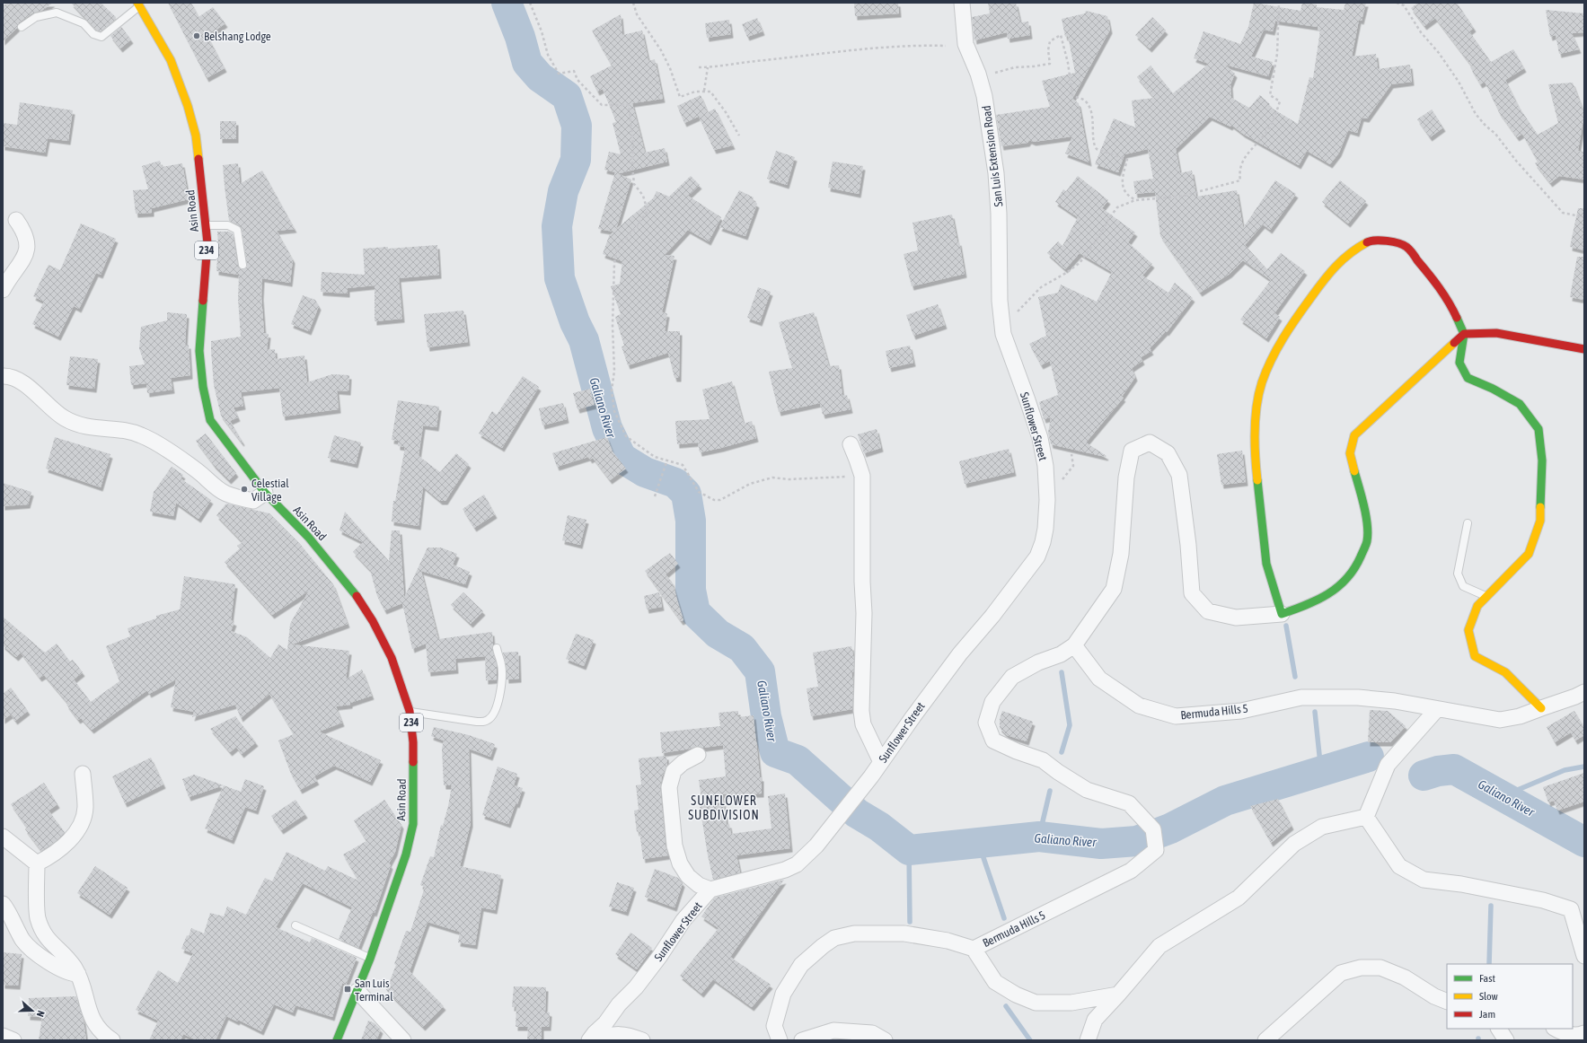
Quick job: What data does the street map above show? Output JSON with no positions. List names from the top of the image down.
{
  "streets": {
    "street": [
      "San Luis Extension Road",
      "Asin Road",
      "234",
      "Sunflower Street",
      "Bermuda Hills 5"
    ]
  },
  "crossings": [
    ["San Luis Extension Road", "Sunflower Street"]
  ],
  "districts": ["SUNFLOWER SUBDIVISION"],
  "water": ["Galiano River"],
  "places": {
    "other": ["Belshang Lodge", "Celestial Village"],
    "transit": ["San Luis Terminal"]
  },
  "legend": ["Fast", "Slow", "Jam"],
  "north": "right"
}
